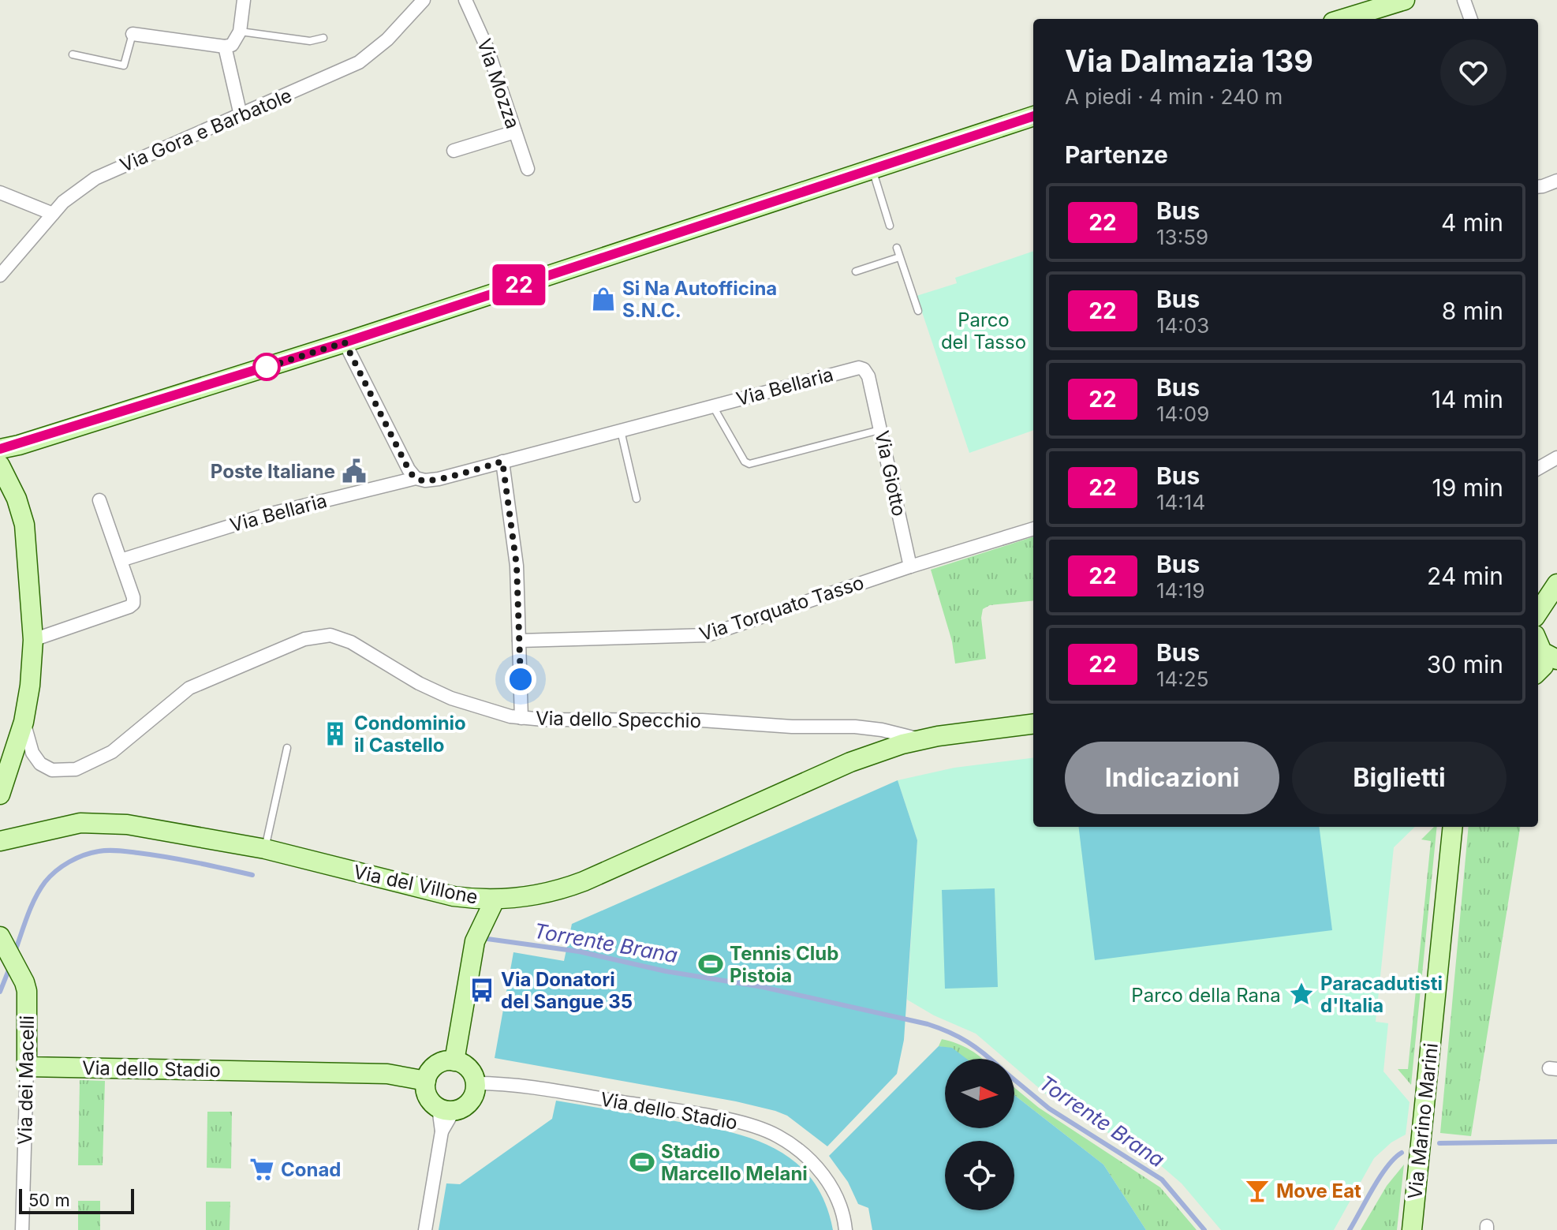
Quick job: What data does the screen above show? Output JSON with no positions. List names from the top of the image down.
{
  "streets": {
    "street": [
      "Via Mozza",
      "Via Gora e Barbatole",
      "Via Bellaria",
      "Via Giotto",
      "Via Torquato Tasso",
      "Via dello Specchio",
      "Via del Villone",
      "Via dello Stadio",
      "Via dei Macelli",
      "Via Marino Marini"
    ]
  },
  "crossings": [
    ["Via Bellaria", "Via Giotto"],
    ["Via Giotto", "Via Torquato Tasso"],
    ["Via dello Specchio", "Via del Villone"],
    ["Via dello Stadio", "Via dei Macelli"]
  ],
  "water": ["Torrente Brana"],
  "parks": ["Parco del Tasso", "Parco della Rana"],
  "places": {
    "shop": ["Si Na Autofficina S.N.C."],
    "public building": ["Poste Italiane"],
    "building": ["Condominio il Castello"],
    "sports": ["Tennis Club Pistoia", "Stadio Marcello Melani"],
    "bus stop": ["Via Donatori del Sangue 35"],
    "place": ["Paracadutisti d'Italia"],
    "supermarket": ["Conad"],
    "bar": ["Move Eat"]
  },
  "lines": ["bus line 22"],
  "scale_bar": "50 m",
  "north": "right",
  "page": {
    "on_map": "22",
    "heading": [
      ["Via Dalmazia 139", "A piedi · 4 min · 240 m"],
      "Partenze"
    ],
    "list": [
      {
        "mark": "22",
        "name": "Bus",
        "note": "13:59",
        "value": "4 min"
      },
      {
        "mark": "22",
        "name": "Bus",
        "note": "14:03",
        "value": "8 min"
      },
      {
        "mark": "22",
        "name": "Bus",
        "note": "14:09",
        "value": "14 min"
      },
      {
        "mark": "22",
        "name": "Bus",
        "note": "14:14",
        "value": "19 min"
      },
      {
        "mark": "22",
        "name": "Bus",
        "note": "14:19",
        "value": "24 min"
      },
      {
        "mark": "22",
        "name": "Bus",
        "note": "14:25",
        "value": "30 min"
      }
    ],
    "buttons": ["Indicazioni", "Biglietti"],
    "scale": "50 m"
  }
}
